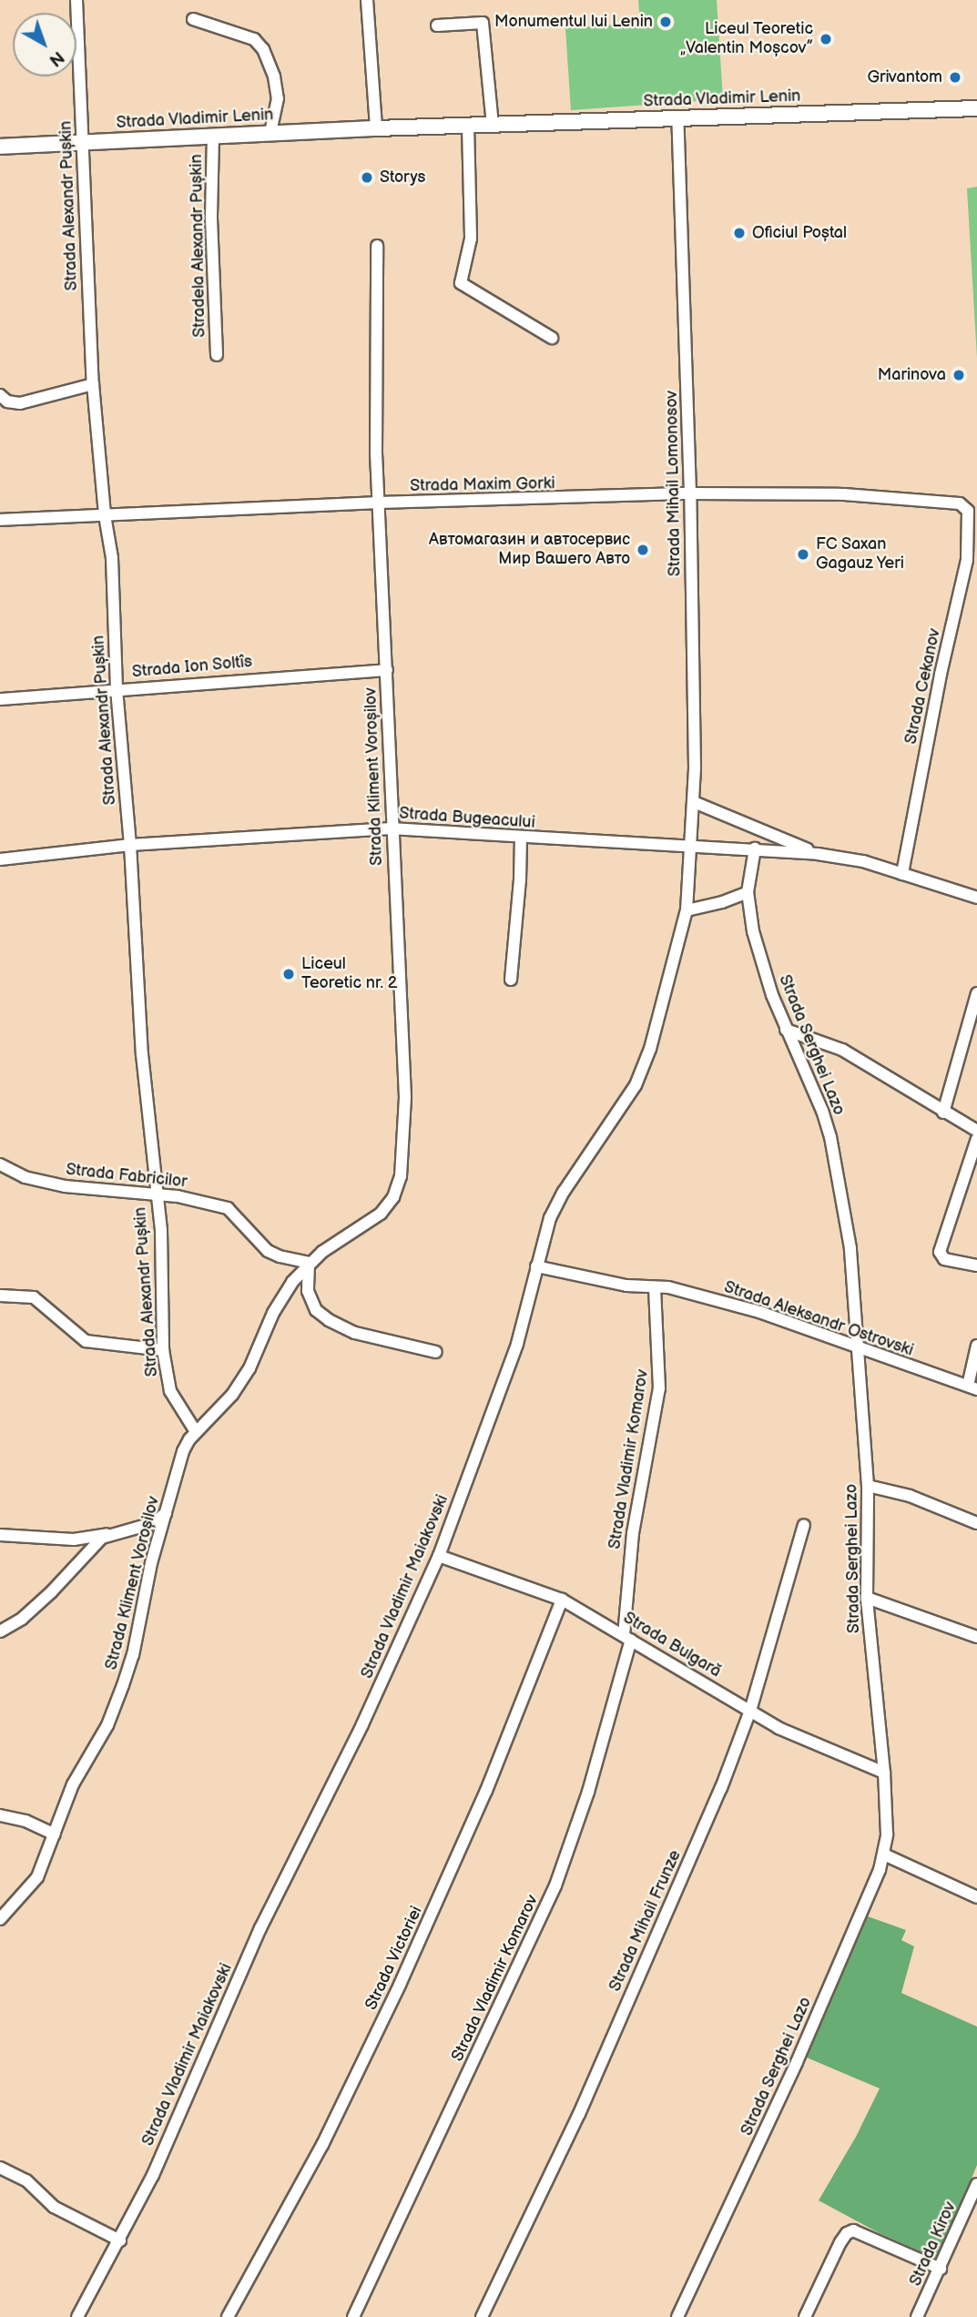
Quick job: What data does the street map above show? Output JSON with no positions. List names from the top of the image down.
{
  "streets": {
    "main road": ["Strada Vladimir Lenin"],
    "street": [
      "Strada Alexandr Pușkin",
      "Stradela Alexandr Pușkin",
      "Strada Mihail Lomonosov",
      "Strada Maxim Gorki",
      "Strada Ion Soltîs",
      "Strada Cekanov",
      "Strada Kliment Voroșilov",
      "Strada Bugeacului",
      "Strada Serghei Lazo",
      "Strada Fabricilor",
      "Strada Aleksandr Ostrovski",
      "Strada Vladimir Komarov",
      "Strada Vladimir Maiakovski",
      "Strada Bulgară",
      "Strada Mihail Frunze",
      "Strada Victoriei",
      "Strada Kirov"
    ]
  },
  "crossings": [
    ["Strada Vladimir Lenin", "Strada Alexandr Pușkin"],
    ["Strada Vladimir Lenin", "Stradela Alexandr Pușkin"],
    ["Strada Vladimir Lenin", "Strada Mihail Lomonosov"],
    ["Strada Alexandr Pușkin", "Strada Maxim Gorki"],
    ["Strada Alexandr Pușkin", "Strada Ion Soltîs"],
    ["Strada Alexandr Pușkin", "Strada Kliment Voroșilov"],
    ["Strada Alexandr Pușkin", "Strada Bugeacului"],
    ["Strada Alexandr Pușkin", "Strada Fabricilor"],
    ["Strada Mihail Lomonosov", "Strada Maxim Gorki"],
    ["Strada Mihail Lomonosov", "Strada Bugeacului"],
    ["Strada Mihail Lomonosov", "Strada Vladimir Maiakovski"],
    ["Strada Maxim Gorki", "Strada Cekanov"],
    ["Strada Maxim Gorki", "Strada Kliment Voroșilov"],
    ["Strada Ion Soltîs", "Strada Kliment Voroșilov"],
    ["Strada Cekanov", "Strada Bugeacului"],
    ["Strada Kliment Voroșilov", "Strada Bugeacului"],
    ["Strada Kliment Voroșilov", "Strada Fabricilor"],
    ["Strada Bugeacului", "Strada Serghei Lazo"],
    ["Strada Bugeacului", "Strada Vladimir Maiakovski"],
    ["Strada Serghei Lazo", "Strada Aleksandr Ostrovski"],
    ["Strada Serghei Lazo", "Strada Bulgară"],
    ["Strada Aleksandr Ostrovski", "Strada Vladimir Komarov"],
    ["Strada Aleksandr Ostrovski", "Strada Vladimir Maiakovski"],
    ["Strada Vladimir Komarov", "Strada Bulgară"],
    ["Strada Vladimir Maiakovski", "Strada Bulgară"],
    ["Strada Bulgară", "Strada Mihail Frunze"],
    ["Strada Bulgară", "Strada Victoriei"]
  ],
  "places": [
    "Monumentul lui Lenin",
    "Liceul Teoretic „Valentin Moșcov”",
    "Grivantom",
    "Storys",
    "Oficiul Poștal",
    "Marinova",
    "Автомагазин и автосервис Мир Вашего Авто",
    "FC Saxan Gagauz Yeri",
    "Liceul Teoretic nr. 2"
  ],
  "north": "bottom right"
}
